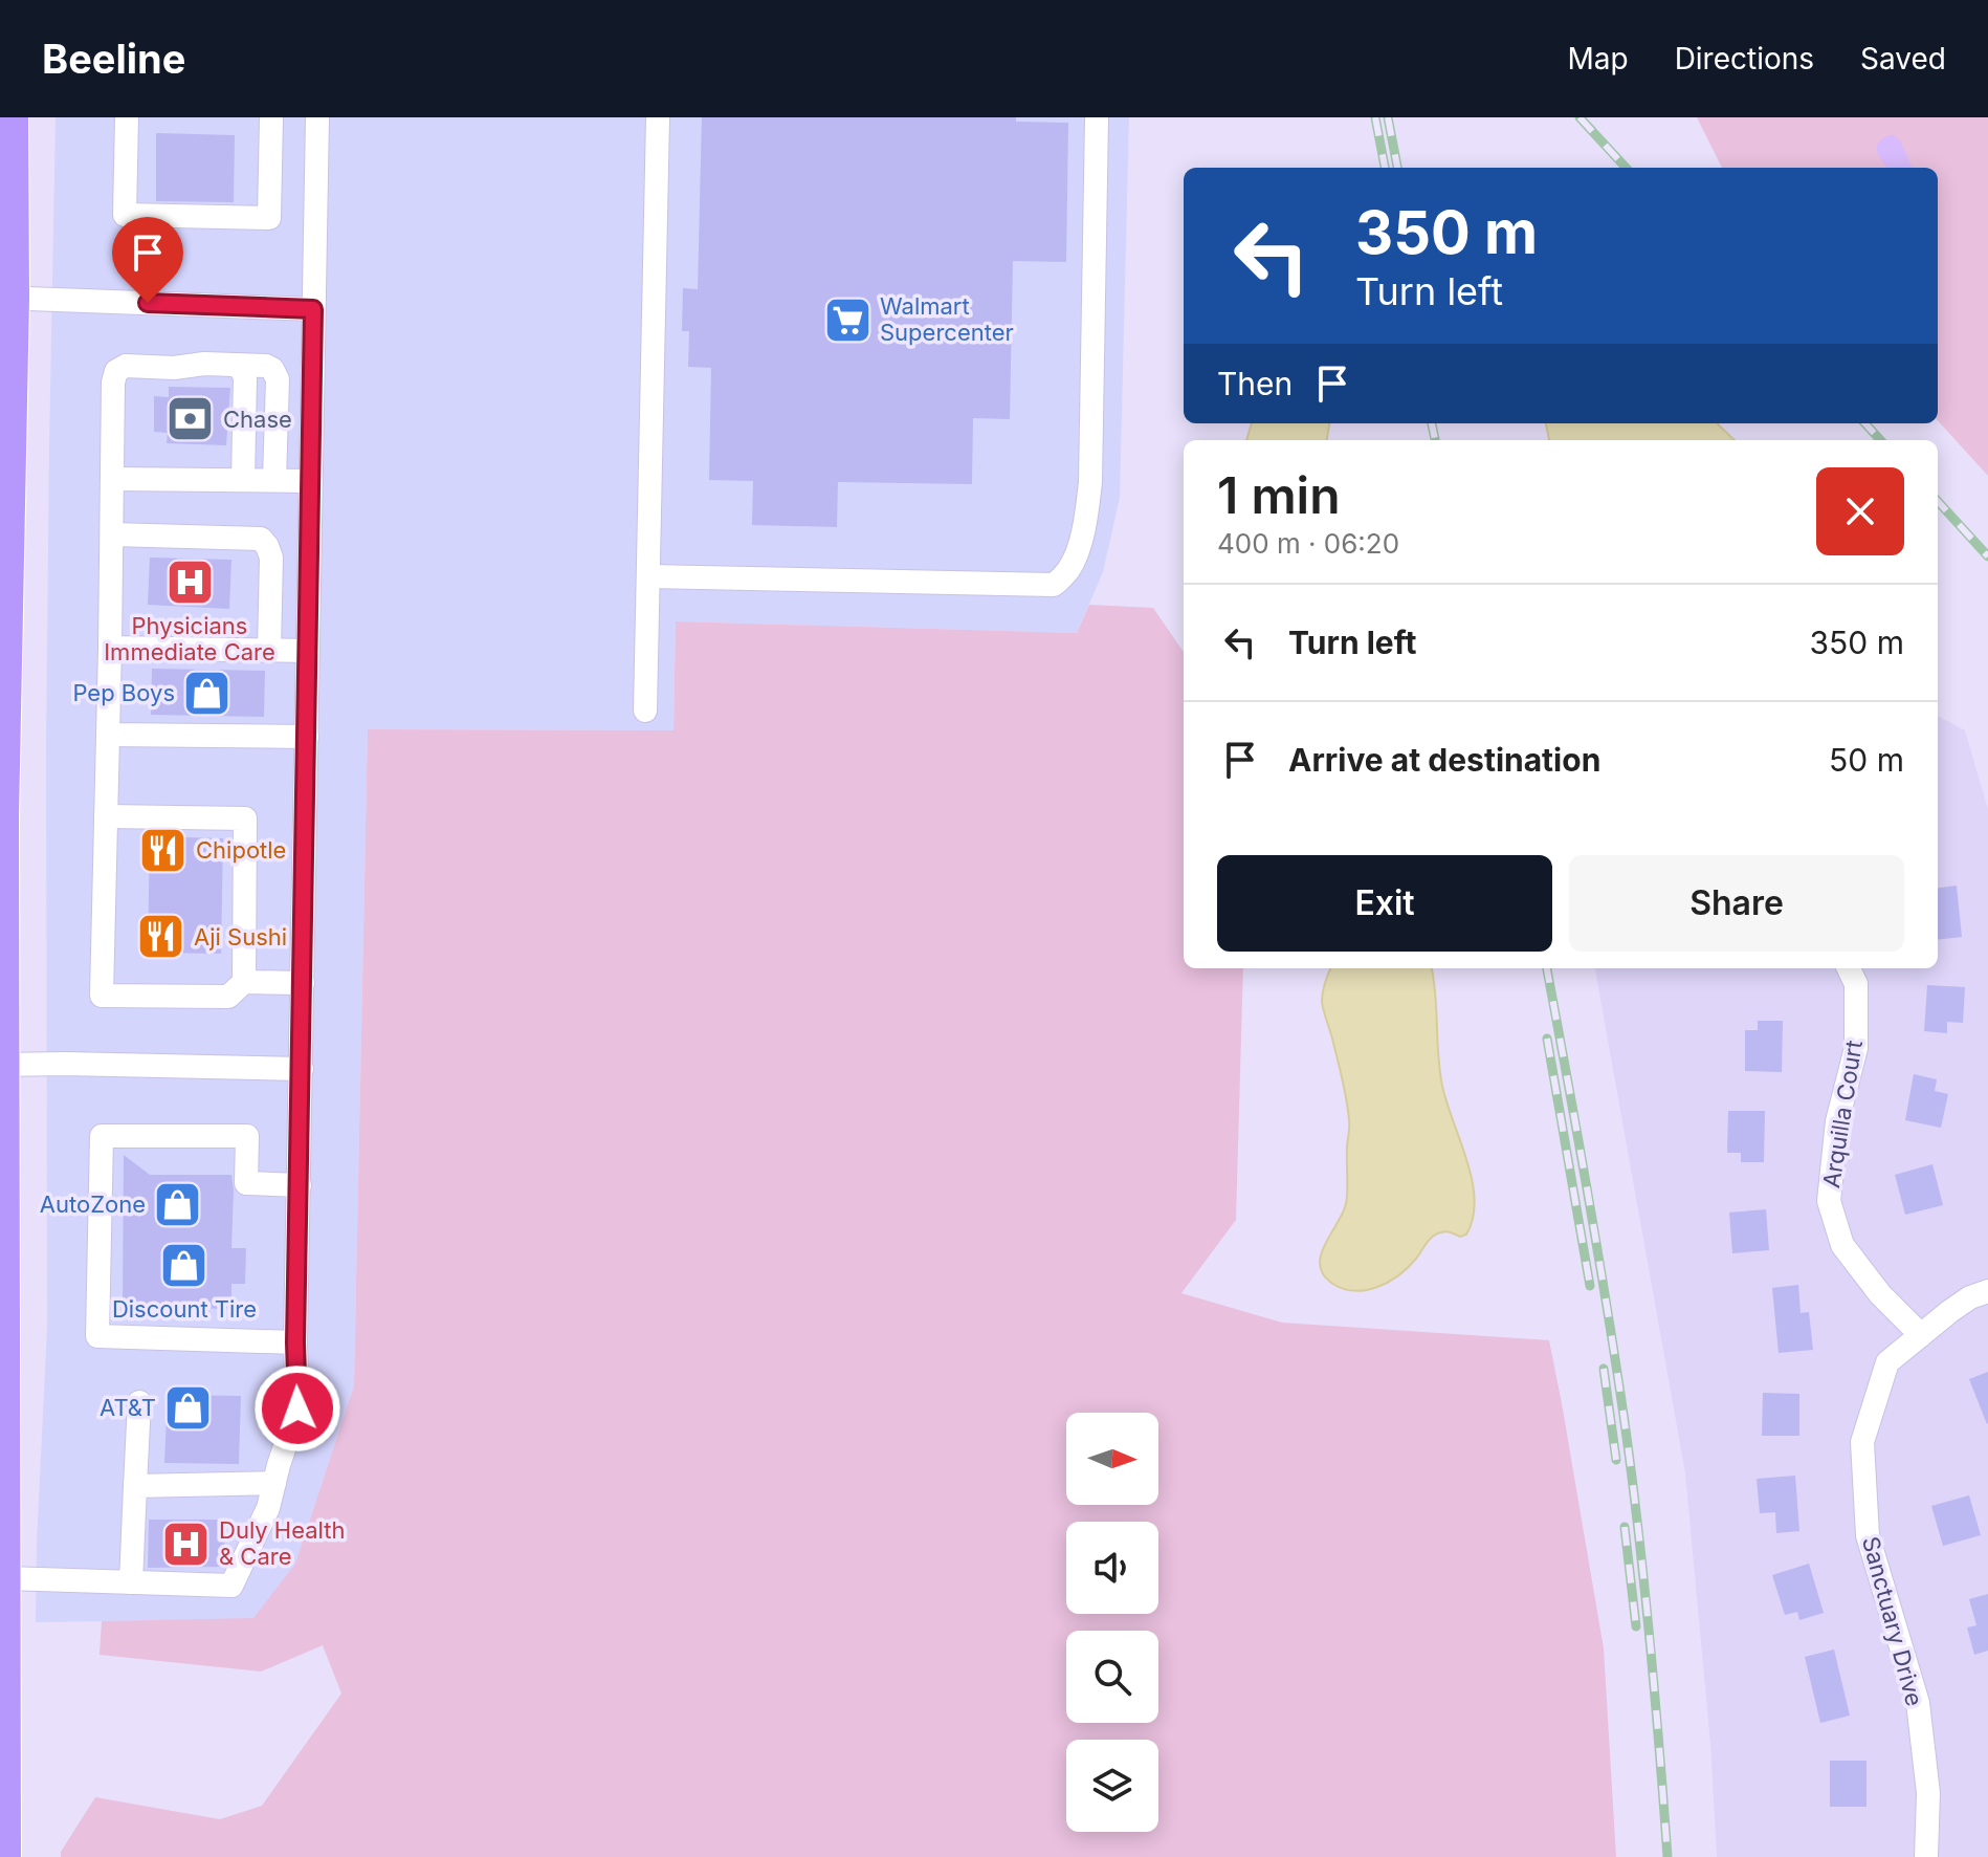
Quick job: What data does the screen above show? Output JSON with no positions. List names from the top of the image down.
{
  "streets": {
    "street": ["Arquilla Court", "Sanctuary Drive"]
  },
  "crossings": [
    ["Arquilla Court", "Sanctuary Drive"]
  ],
  "places": {
    "supermarket": ["Walmart Supercenter"],
    "bank": ["Chase"],
    "hospital": ["Physicians Immediate Care", "Duly Health & Care"],
    "shop": [
      "Pep Boys",
      "AutoZone",
      "Discount Tire",
      "AT&T"
    ],
    "restaurant": ["Chipotle", "Aji Sushi"]
  },
  "north": "right",
  "page": {
    "header": "Beeline",
    "nav": ["Map", "Directions", "Saved"],
    "turn": ["350 m", "Turn left"],
    "then": "Then",
    "heading": ["1 min", "400 m · 06:20"],
    "list": [
      {
        "name": "Turn left",
        "value": "350 m"
      },
      {
        "name": "Arrive at destination",
        "value": "50 m"
      }
    ],
    "buttons": ["Exit", "Share"]
  }
}
